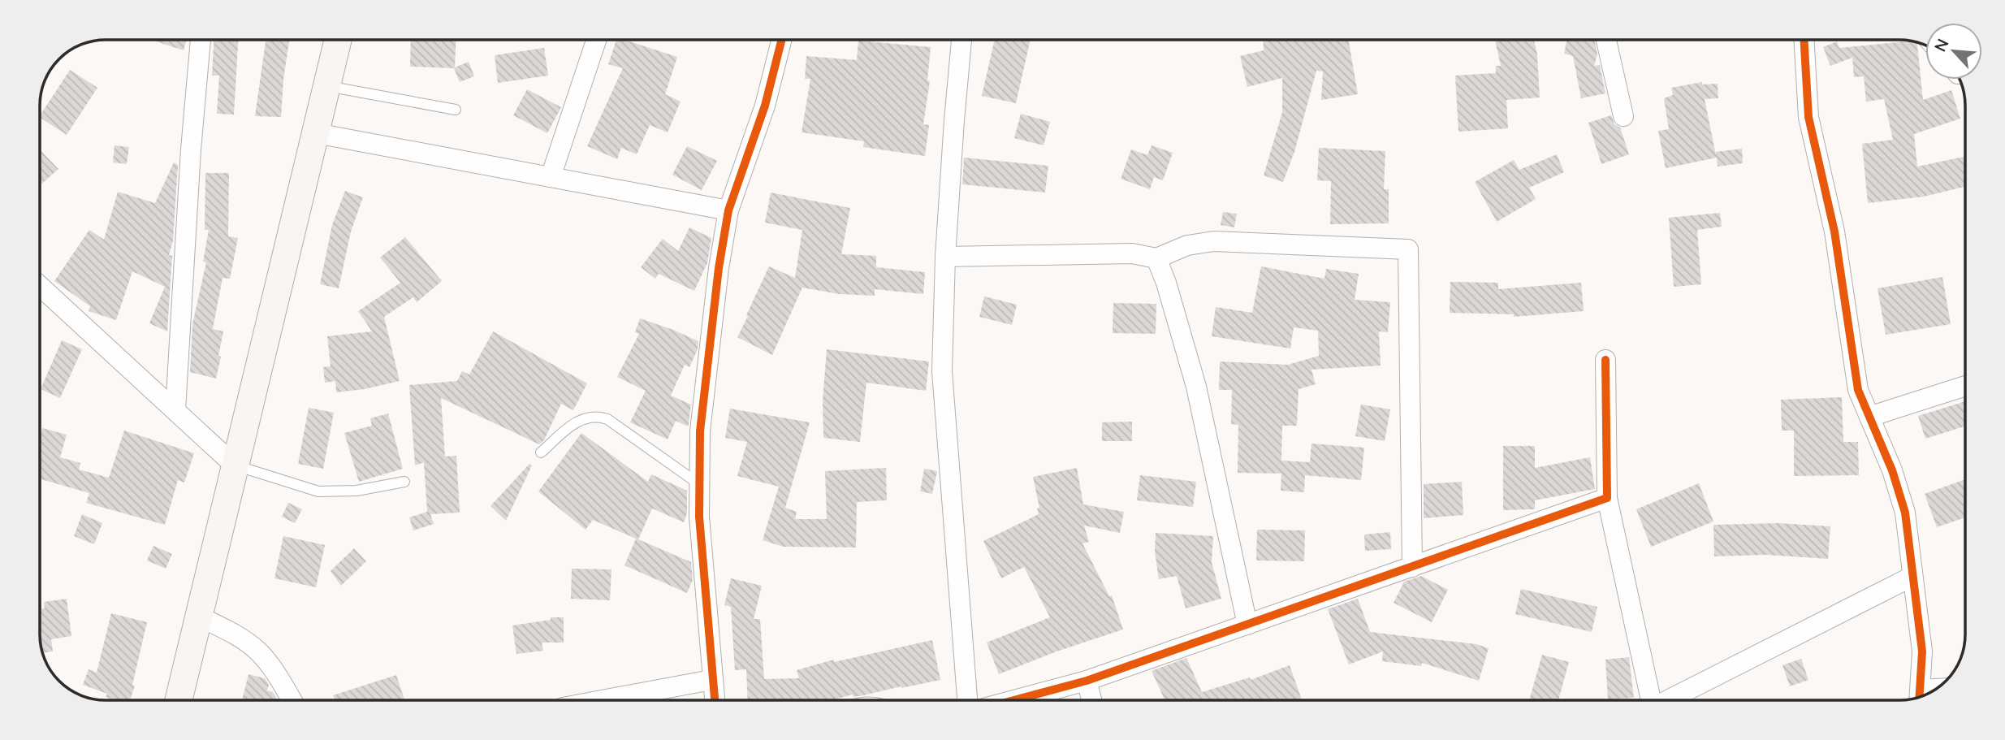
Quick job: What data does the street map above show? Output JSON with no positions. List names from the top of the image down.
{
  "north": "top left"
}
